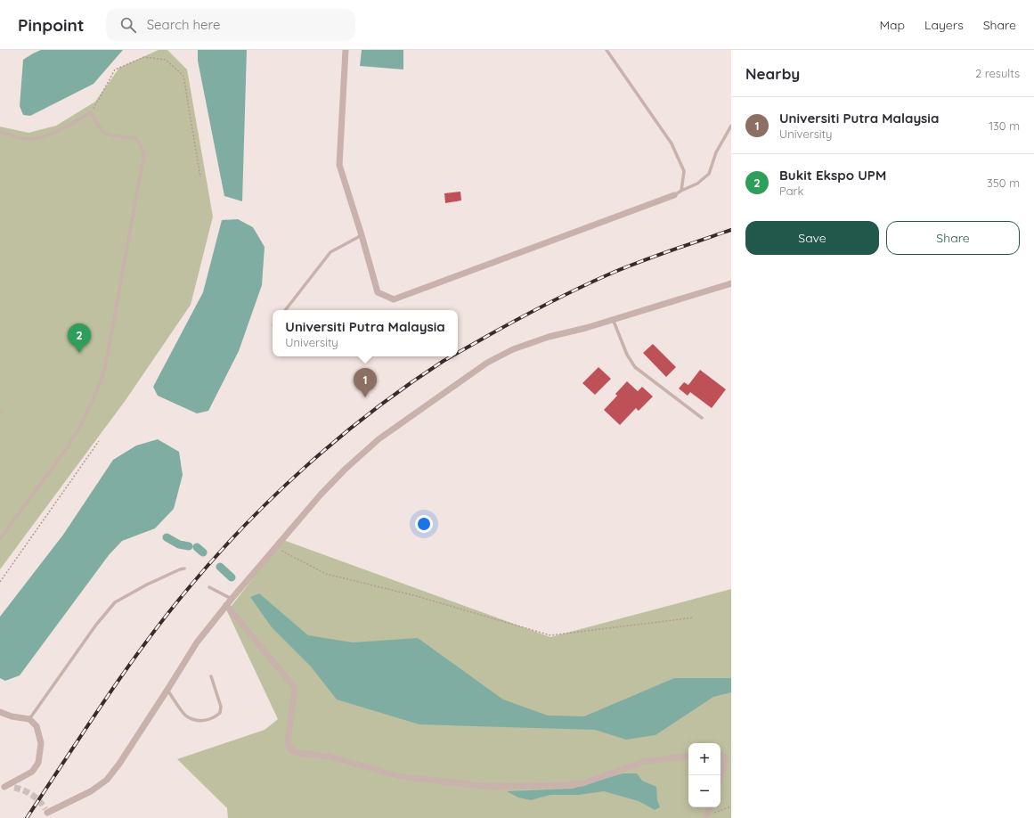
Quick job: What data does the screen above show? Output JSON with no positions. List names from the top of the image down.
{
  "page": {
    "header": "Pinpoint",
    "search": "Search here",
    "nav": ["Map", "Layers", "Share"],
    "heading": ["Nearby", "2 results"],
    "list": [
      {
        "mark": "1",
        "name": "Universiti Putra Malaysia",
        "note": "University",
        "value": "130 m"
      },
      {
        "mark": "2",
        "name": "Bukit Ekspo UPM",
        "note": "Park",
        "value": "350 m"
      }
    ],
    "buttons": ["Save", "Share"],
    "popup": ["Universiti Putra Malaysia", "University"],
    "pins": ["2", "1"],
    "map_buttons": ["+", "−"]
  }
}
